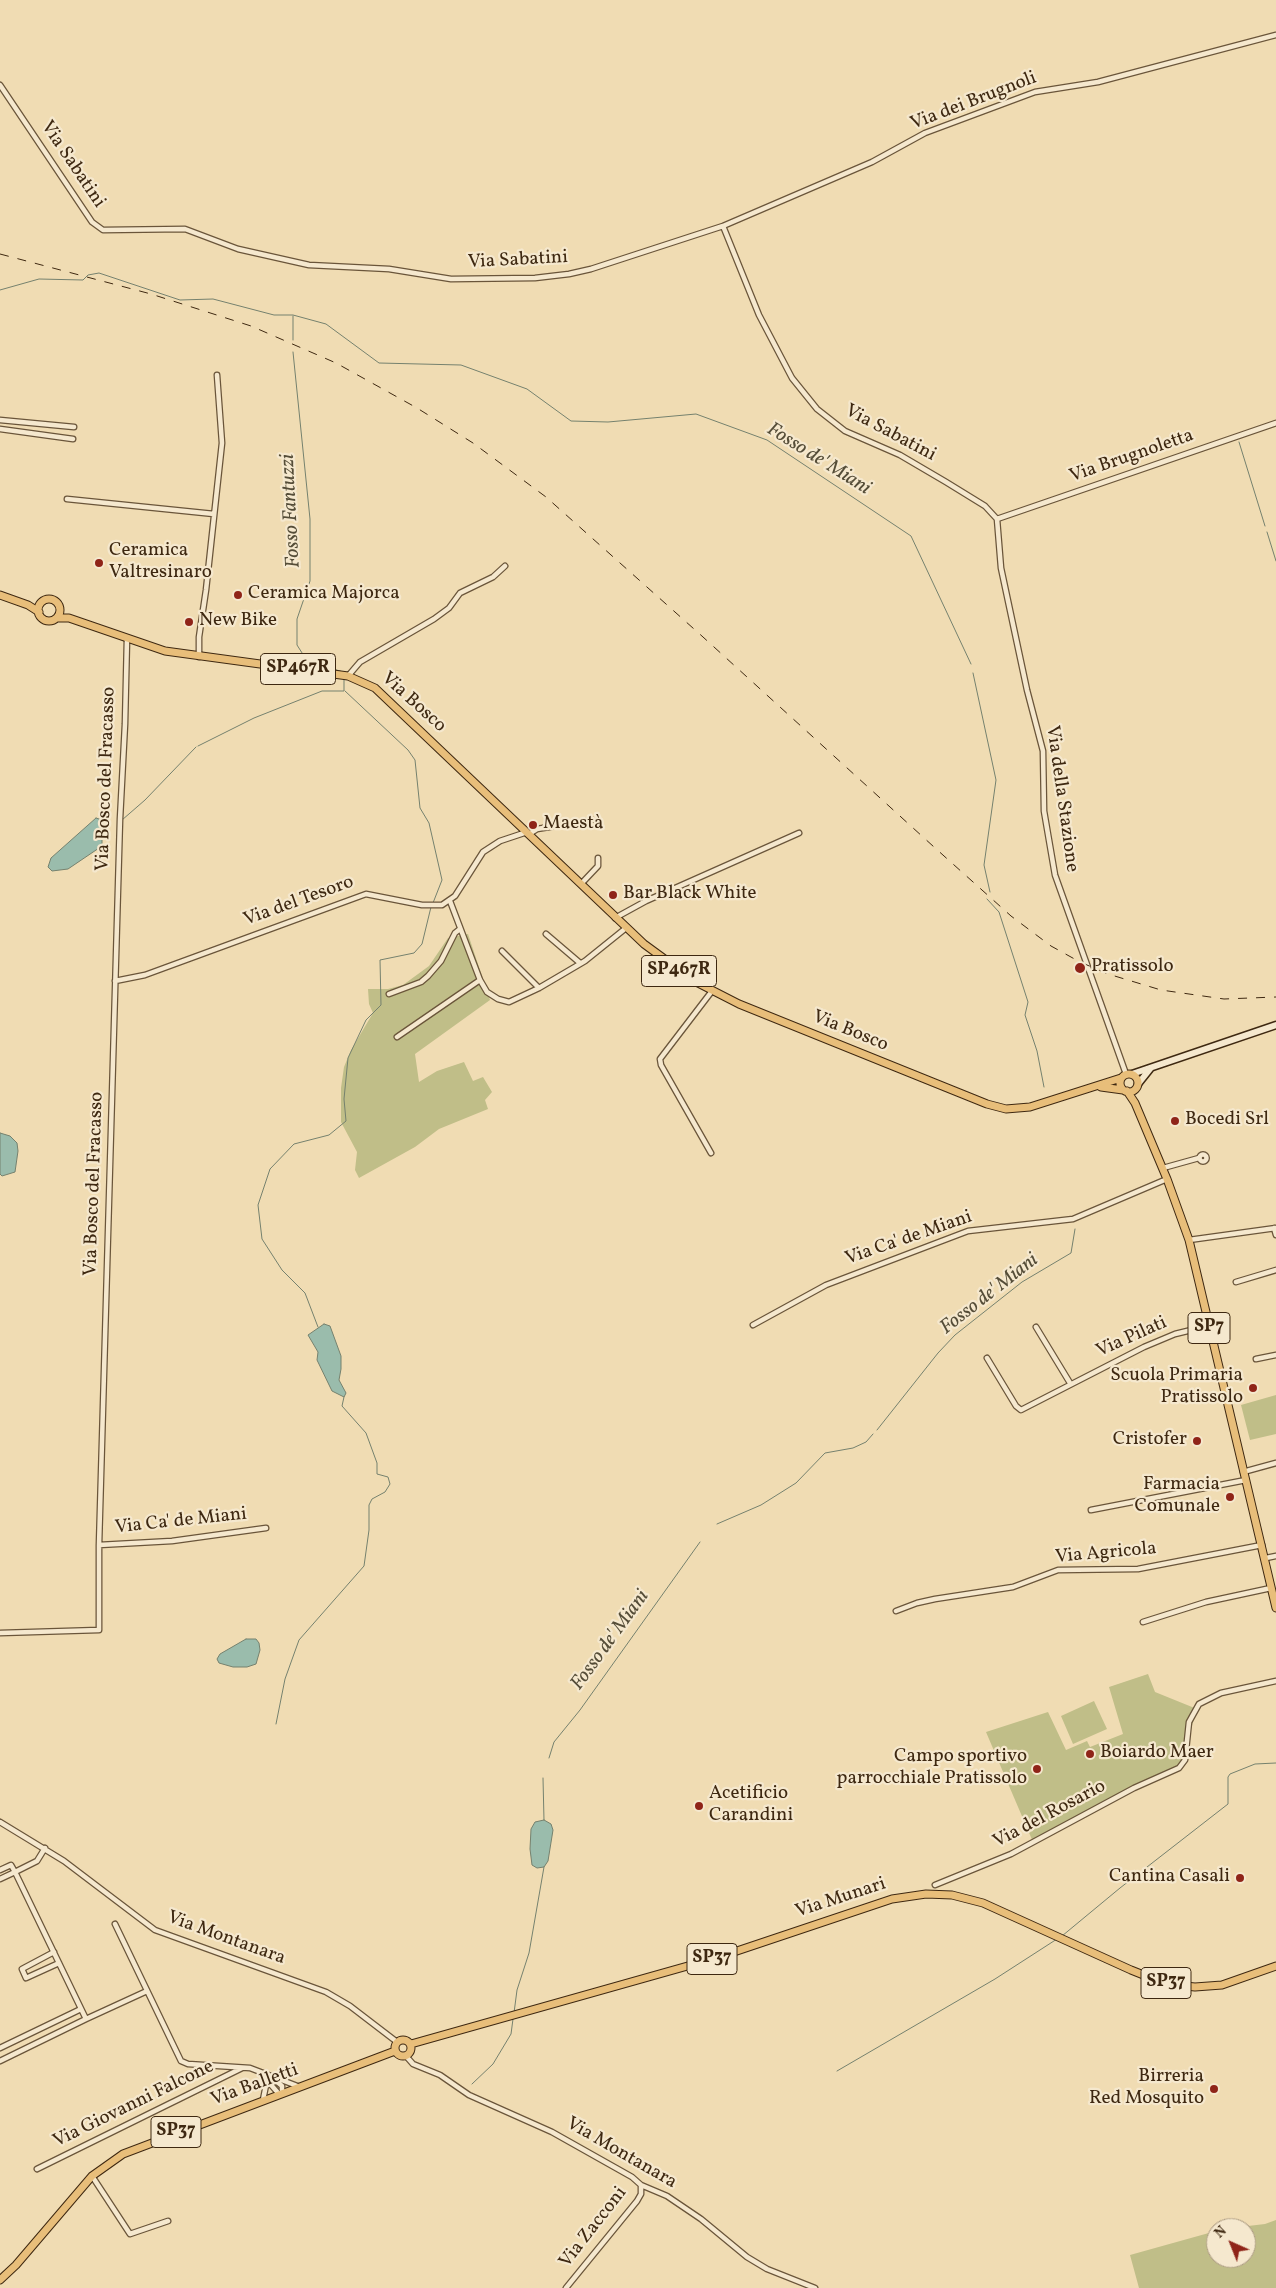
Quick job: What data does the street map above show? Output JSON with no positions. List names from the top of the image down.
{
  "streets": {
    "main road": [
      "SP467R",
      "Via Bosco",
      "SP7",
      "Via Munari",
      "SP37",
      "Via Balletti"
    ],
    "street": [
      "Via dei Brugnoli",
      "Via Sabatini",
      "Via Brugnoletta",
      "Via Bosco del Fracasso",
      "Via della Stazione",
      "Via del Tesoro",
      "Via Ca' de Miani",
      "Via Pilati",
      "Via Agricola",
      "Via del Rosario",
      "Via Montanara",
      "Via Giovanni Falcone",
      "Via Zacconi"
    ]
  },
  "crossings": [
    ["Via dei Brugnoli", "Via Sabatini"],
    ["Via Sabatini", "Via Brugnoletta"],
    ["Via Sabatini", "Via della Stazione"],
    ["Via Brugnoletta", "Via della Stazione"],
    ["Via Bosco", "Via Bosco del Fracasso"],
    ["Via Bosco", "Via della Stazione"],
    ["Via Bosco", "SP7"],
    ["Via Bosco del Fracasso", "Via del Tesoro"],
    ["Via Bosco del Fracasso", "Via Ca' de Miani"],
    ["Via della Stazione", "SP7"],
    ["Via Ca' de Miani", "SP7"],
    ["SP7", "Via Pilati"],
    ["SP7", "Via Agricola"],
    ["Via Munari", "Via Montanara"],
    ["Via Munari", "Via Balletti"],
    ["Via Montanara", "Via Balletti"],
    ["Via Montanara", "Via Zacconi"]
  ],
  "water": ["Fosso de' Miani", "Fosso Fantuzzi"],
  "places": [
    "Ceramica Valtresinaro",
    "Ceramica Majorca",
    "New Bike",
    "Maestà",
    "Bar Black White",
    "Pratissolo",
    "Bocedi Srl",
    "Scuola Primaria Pratissolo",
    "Cristofer",
    "Farmacia Comunale",
    "Boiardo Maer",
    "Campo sportivo parrocchiale Pratissolo",
    "Acetificio Carandini",
    "Cantina Casali",
    "Birreria Red Mosquito"
  ],
  "north": "top left"
}
